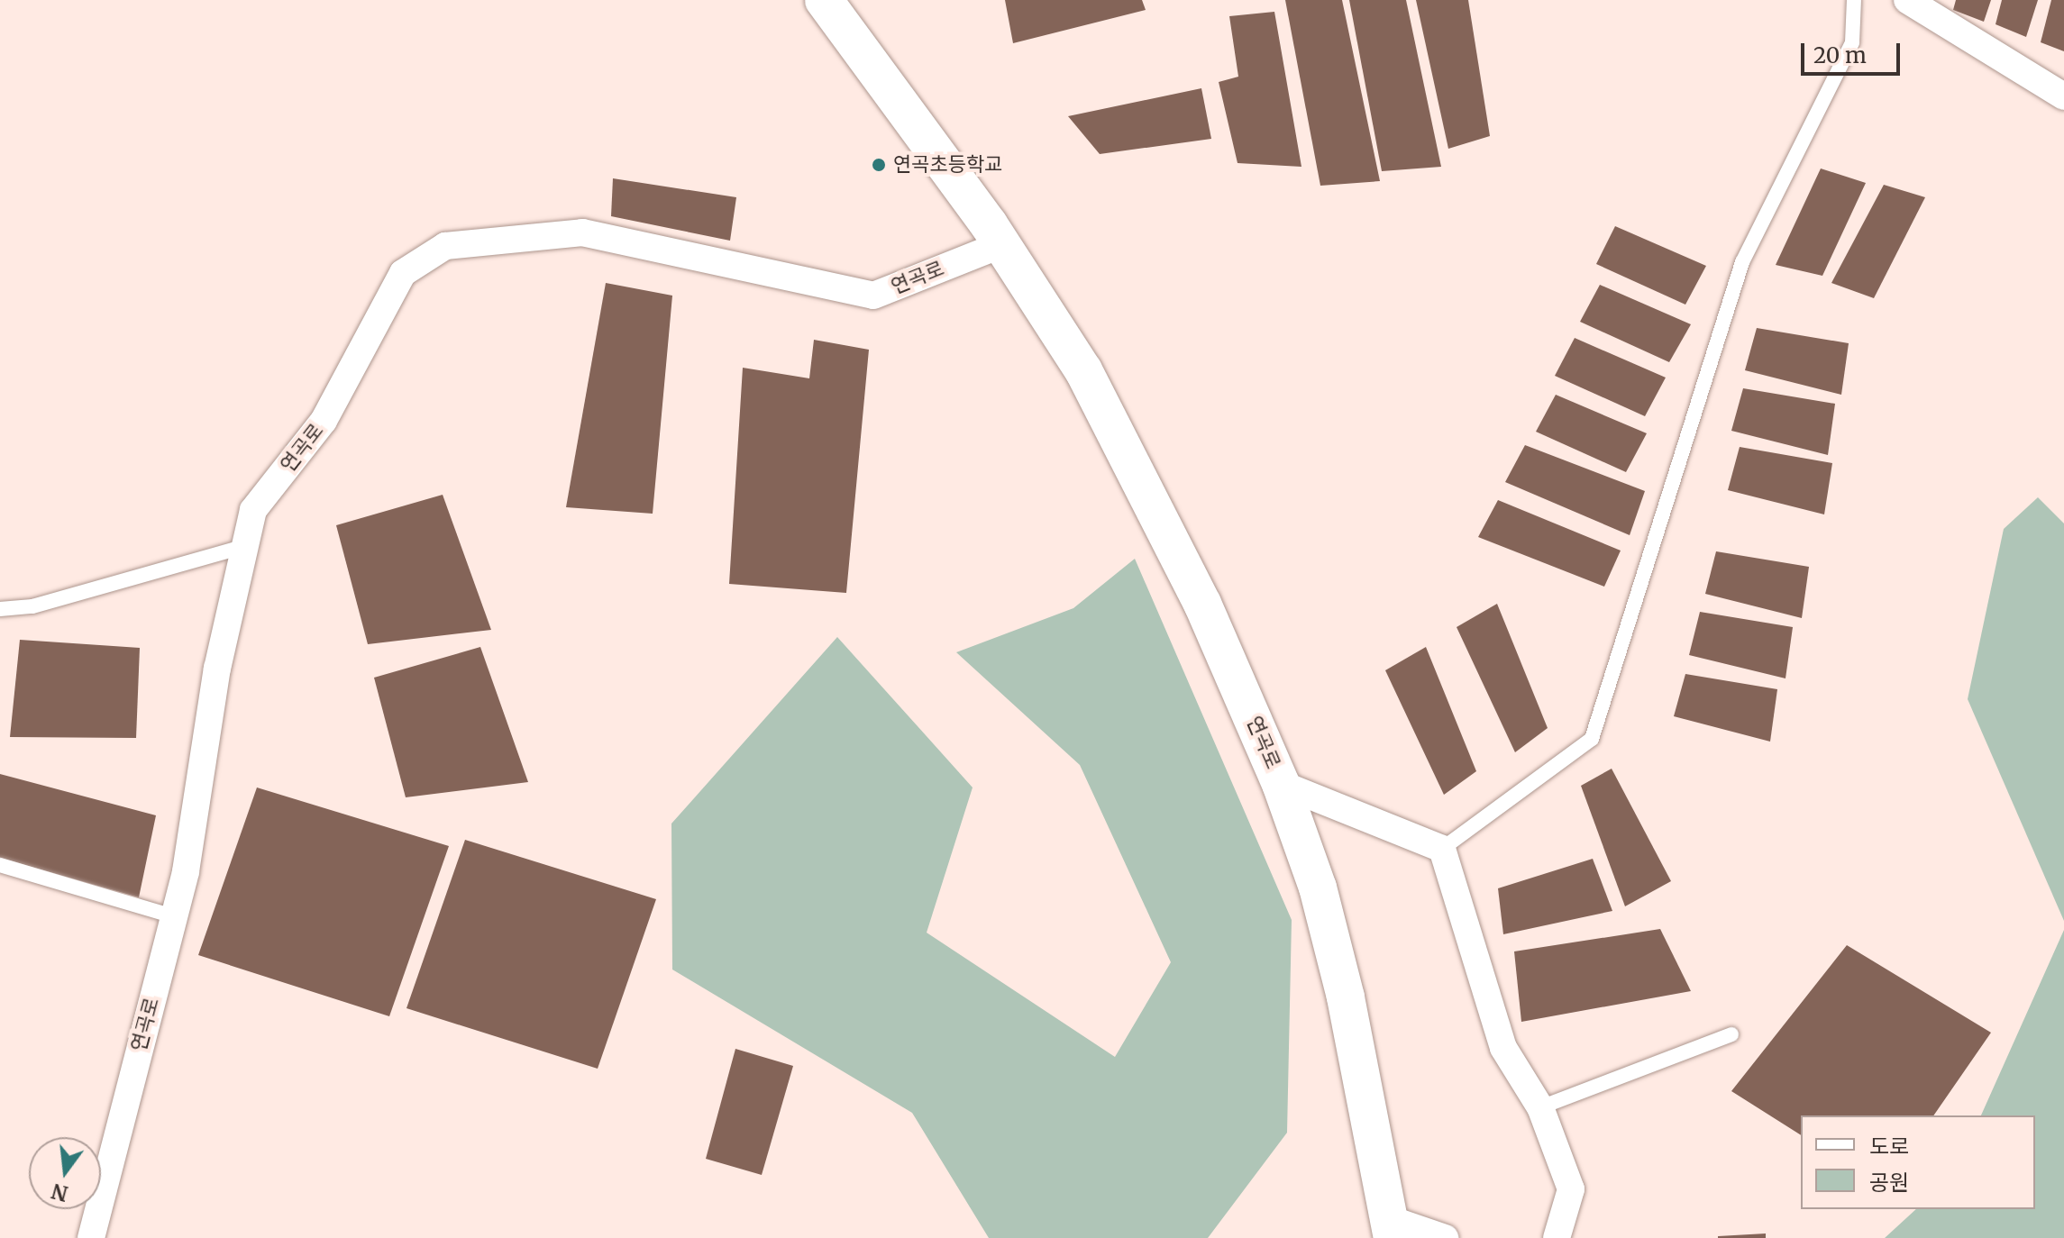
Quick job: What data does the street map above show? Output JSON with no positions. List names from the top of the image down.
{
  "streets": {
    "street": ["연곡로"]
  },
  "places": ["연곡초등학교"],
  "legend": ["도로", "공원"],
  "scale_bar": "20 m",
  "north": "bottom"
}
